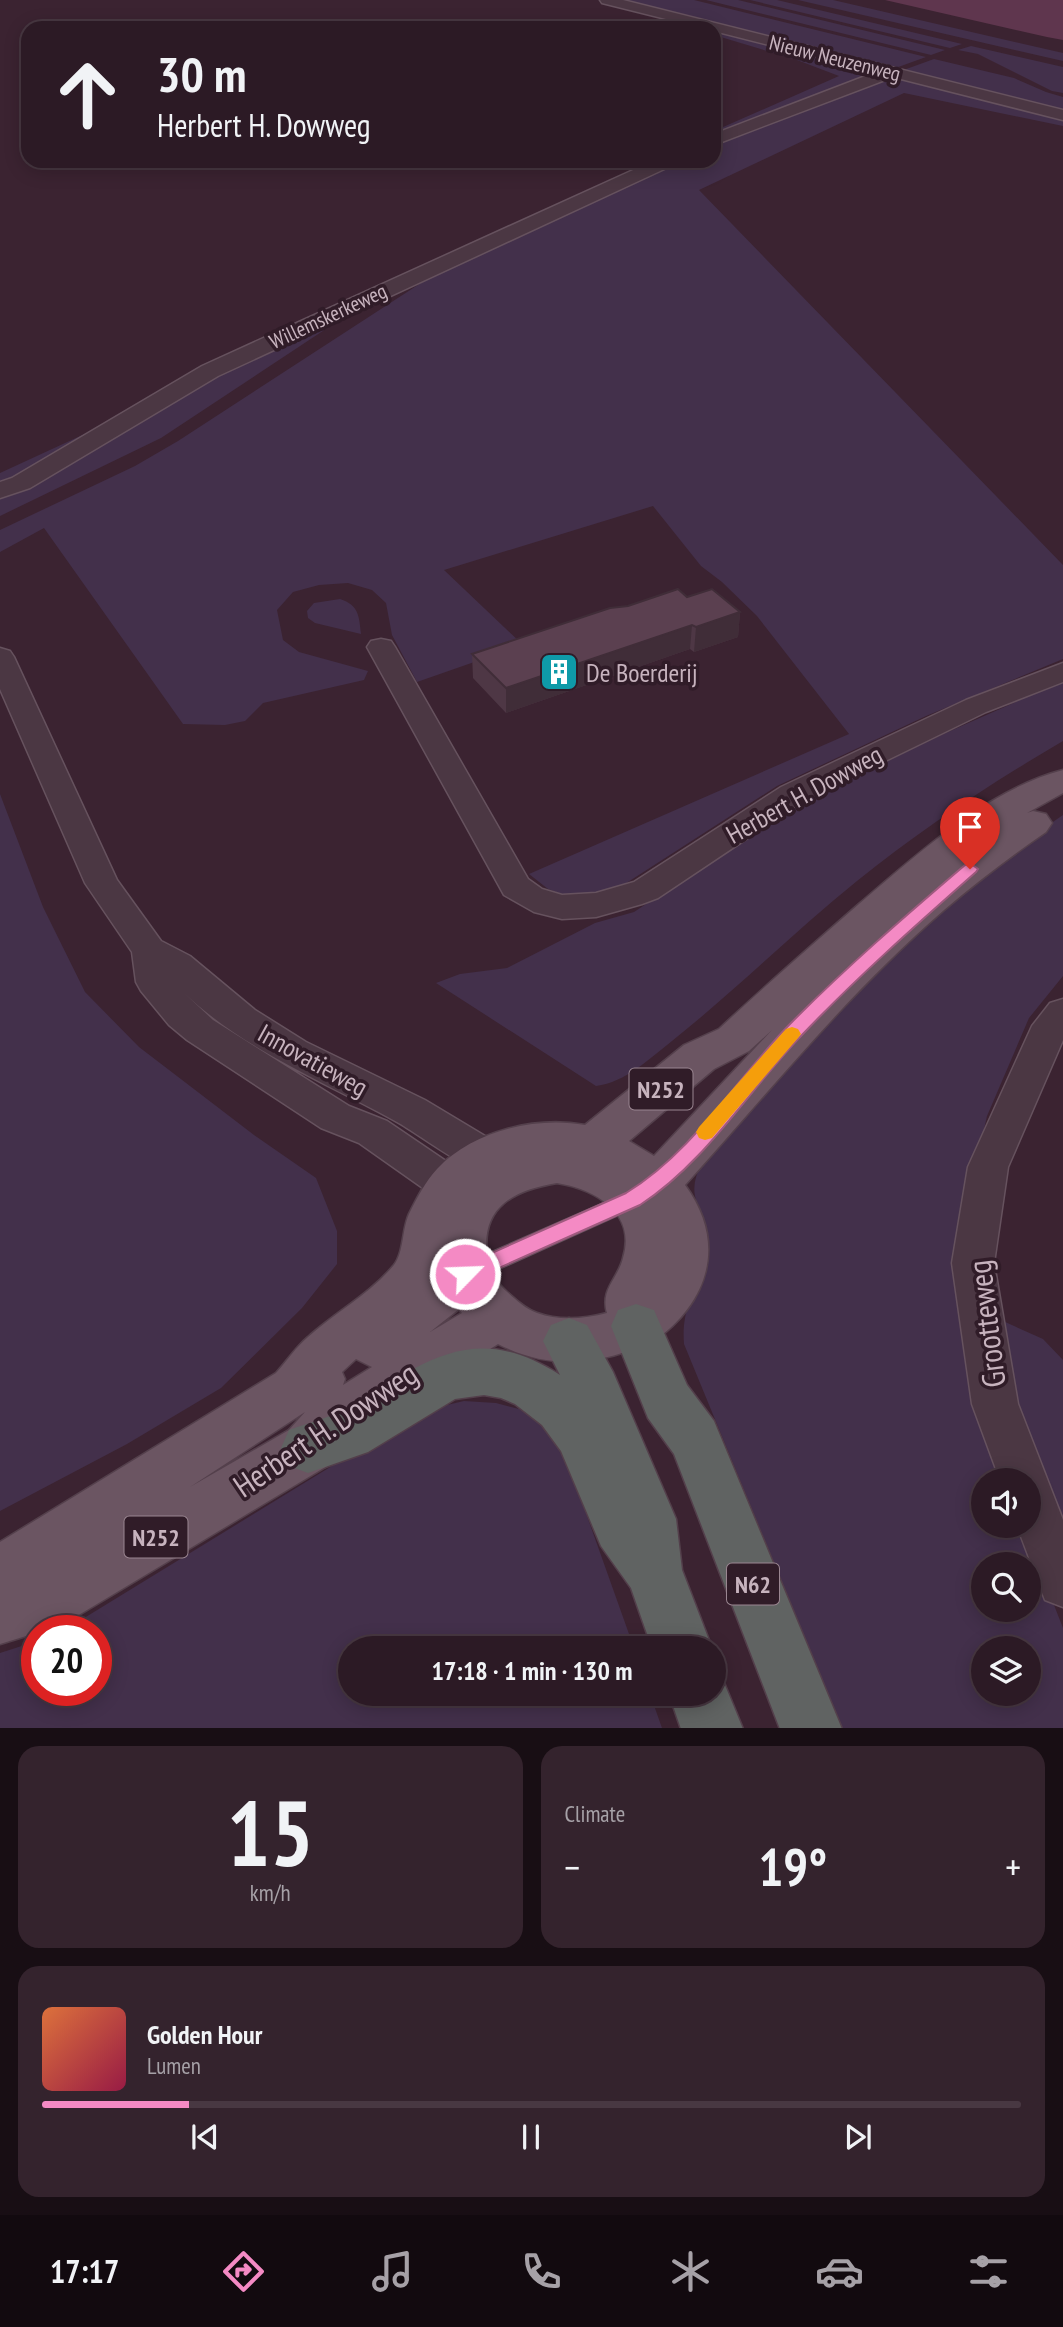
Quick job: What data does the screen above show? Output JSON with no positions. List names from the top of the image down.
{
  "streets": {
    "highway": ["N62"],
    "main road": ["Herbert H. Dowweg", "N252"],
    "street": [
      "Nieuw Neuzenweg",
      "Willemskerkeweg",
      "Innovatieweg",
      "Grootteweg"
    ]
  },
  "places": {
    "building": ["De Boerderij"]
  },
  "page": {
    "turn": ["30 m", "Herbert H. Dowweg"],
    "limit": "20",
    "trip": "17:18 · 1 min · 130 m",
    "tile": [
      ["15", "km/h"],
      "Climate"
    ],
    "heat": ["−", "19°", "+"],
    "song": ["Golden Hour", "Lumen"],
    "tabs": "17:17"
  }
}
